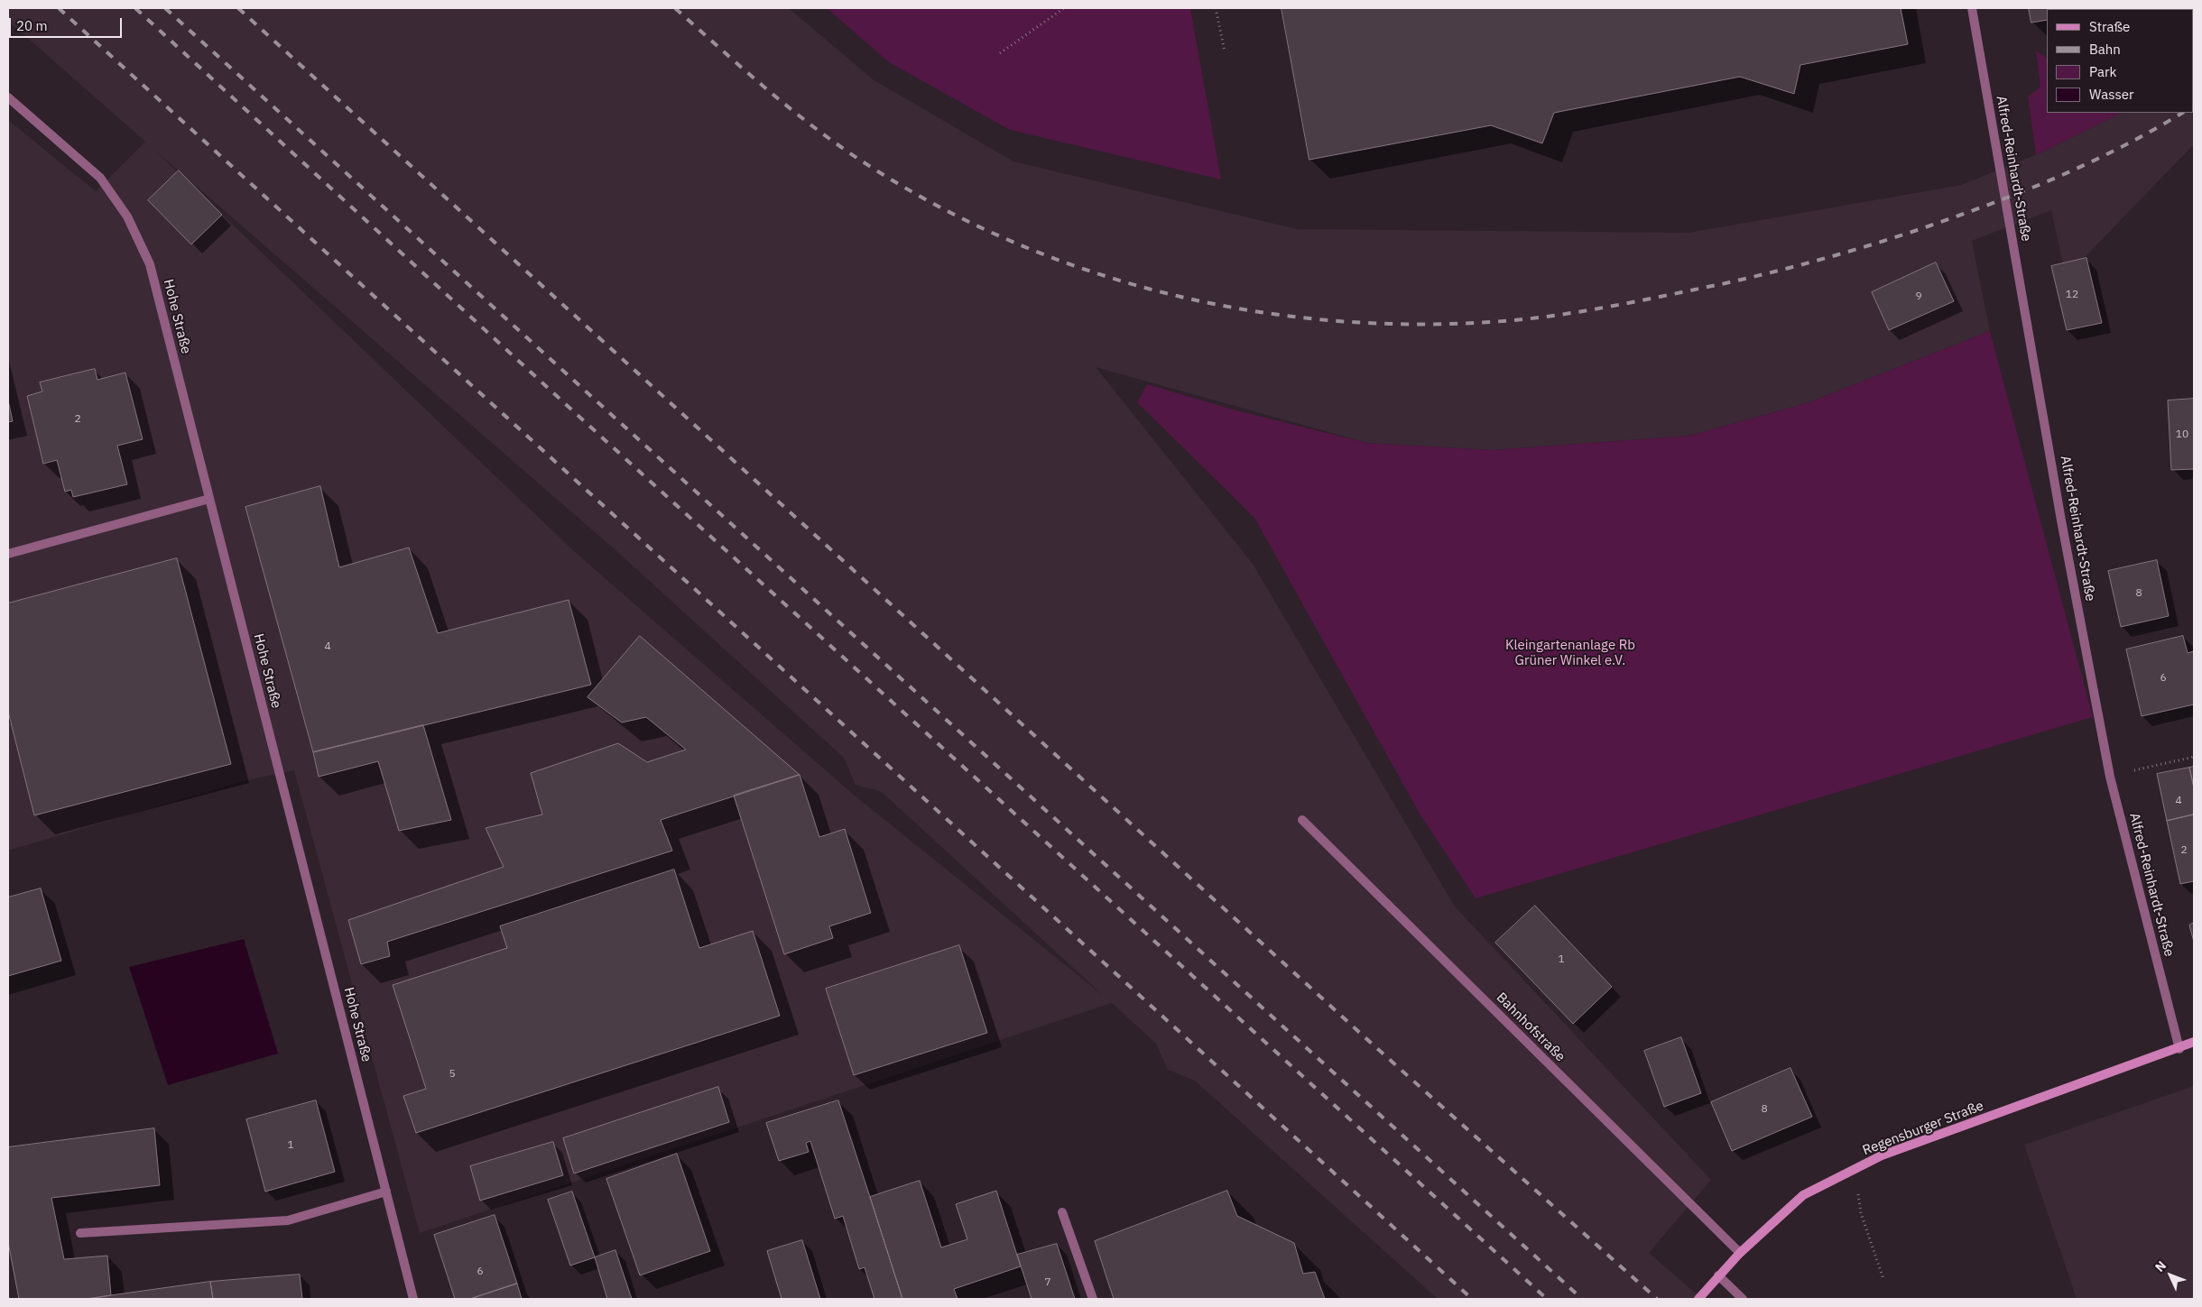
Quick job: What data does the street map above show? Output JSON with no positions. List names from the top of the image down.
{
  "streets": {
    "main road": ["Regensburger Straße"],
    "street": ["Alfred-Reinhardt-Straße", "Hohe Straße", "Bahnhofstraße"]
  },
  "crossings": [
    ["Alfred-Reinhardt-Straße", "Regensburger Straße"],
    ["Bahnhofstraße", "Regensburger Straße"]
  ],
  "parks": ["Kleingartenanlage Rb Grüner Winkel e.V."],
  "house_numbers": [
    "12",
    "9",
    "2",
    "10",
    "8",
    "4",
    "6",
    "4",
    "2",
    "1",
    "5",
    "8",
    "1",
    "6",
    "7"
  ],
  "legend": [
    "Straße",
    "Bahn",
    "Park",
    "Wasser"
  ],
  "scale_bar": "20 m",
  "north": "top left"
}
